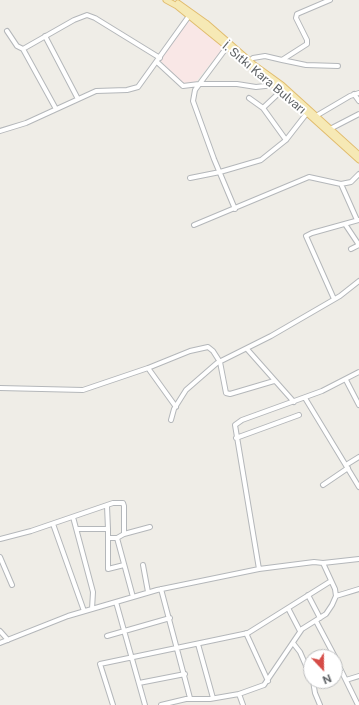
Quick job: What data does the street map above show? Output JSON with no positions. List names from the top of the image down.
{
  "streets": {
    "main road": ["İ. Sıtkı Kara Bulvarı"]
  },
  "north": "bottom"
}
